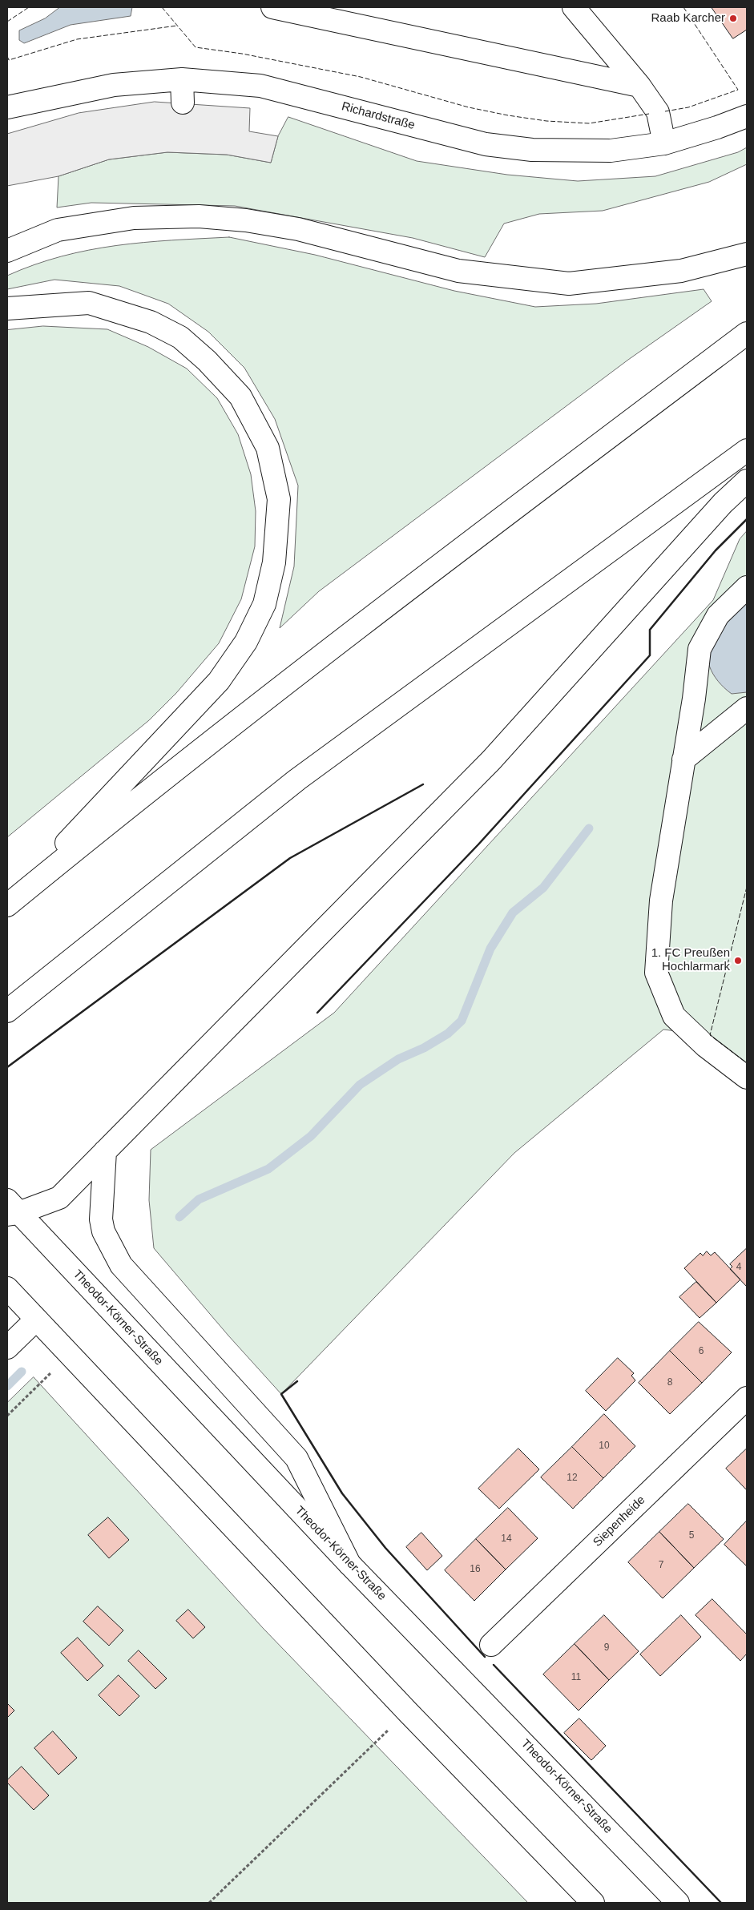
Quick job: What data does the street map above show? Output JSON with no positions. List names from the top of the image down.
{
  "streets": {
    "main road": ["Richardstraße", "Theodor-Körner-Straße", "Siepenheide"]
  },
  "places": ["Raab Karcher", "1. FC Preußen Hochlarmark"],
  "house_numbers": [
    "4",
    "6",
    "8",
    "10",
    "12",
    "5",
    "14",
    "7",
    "16",
    "9",
    "11"
  ]
}
